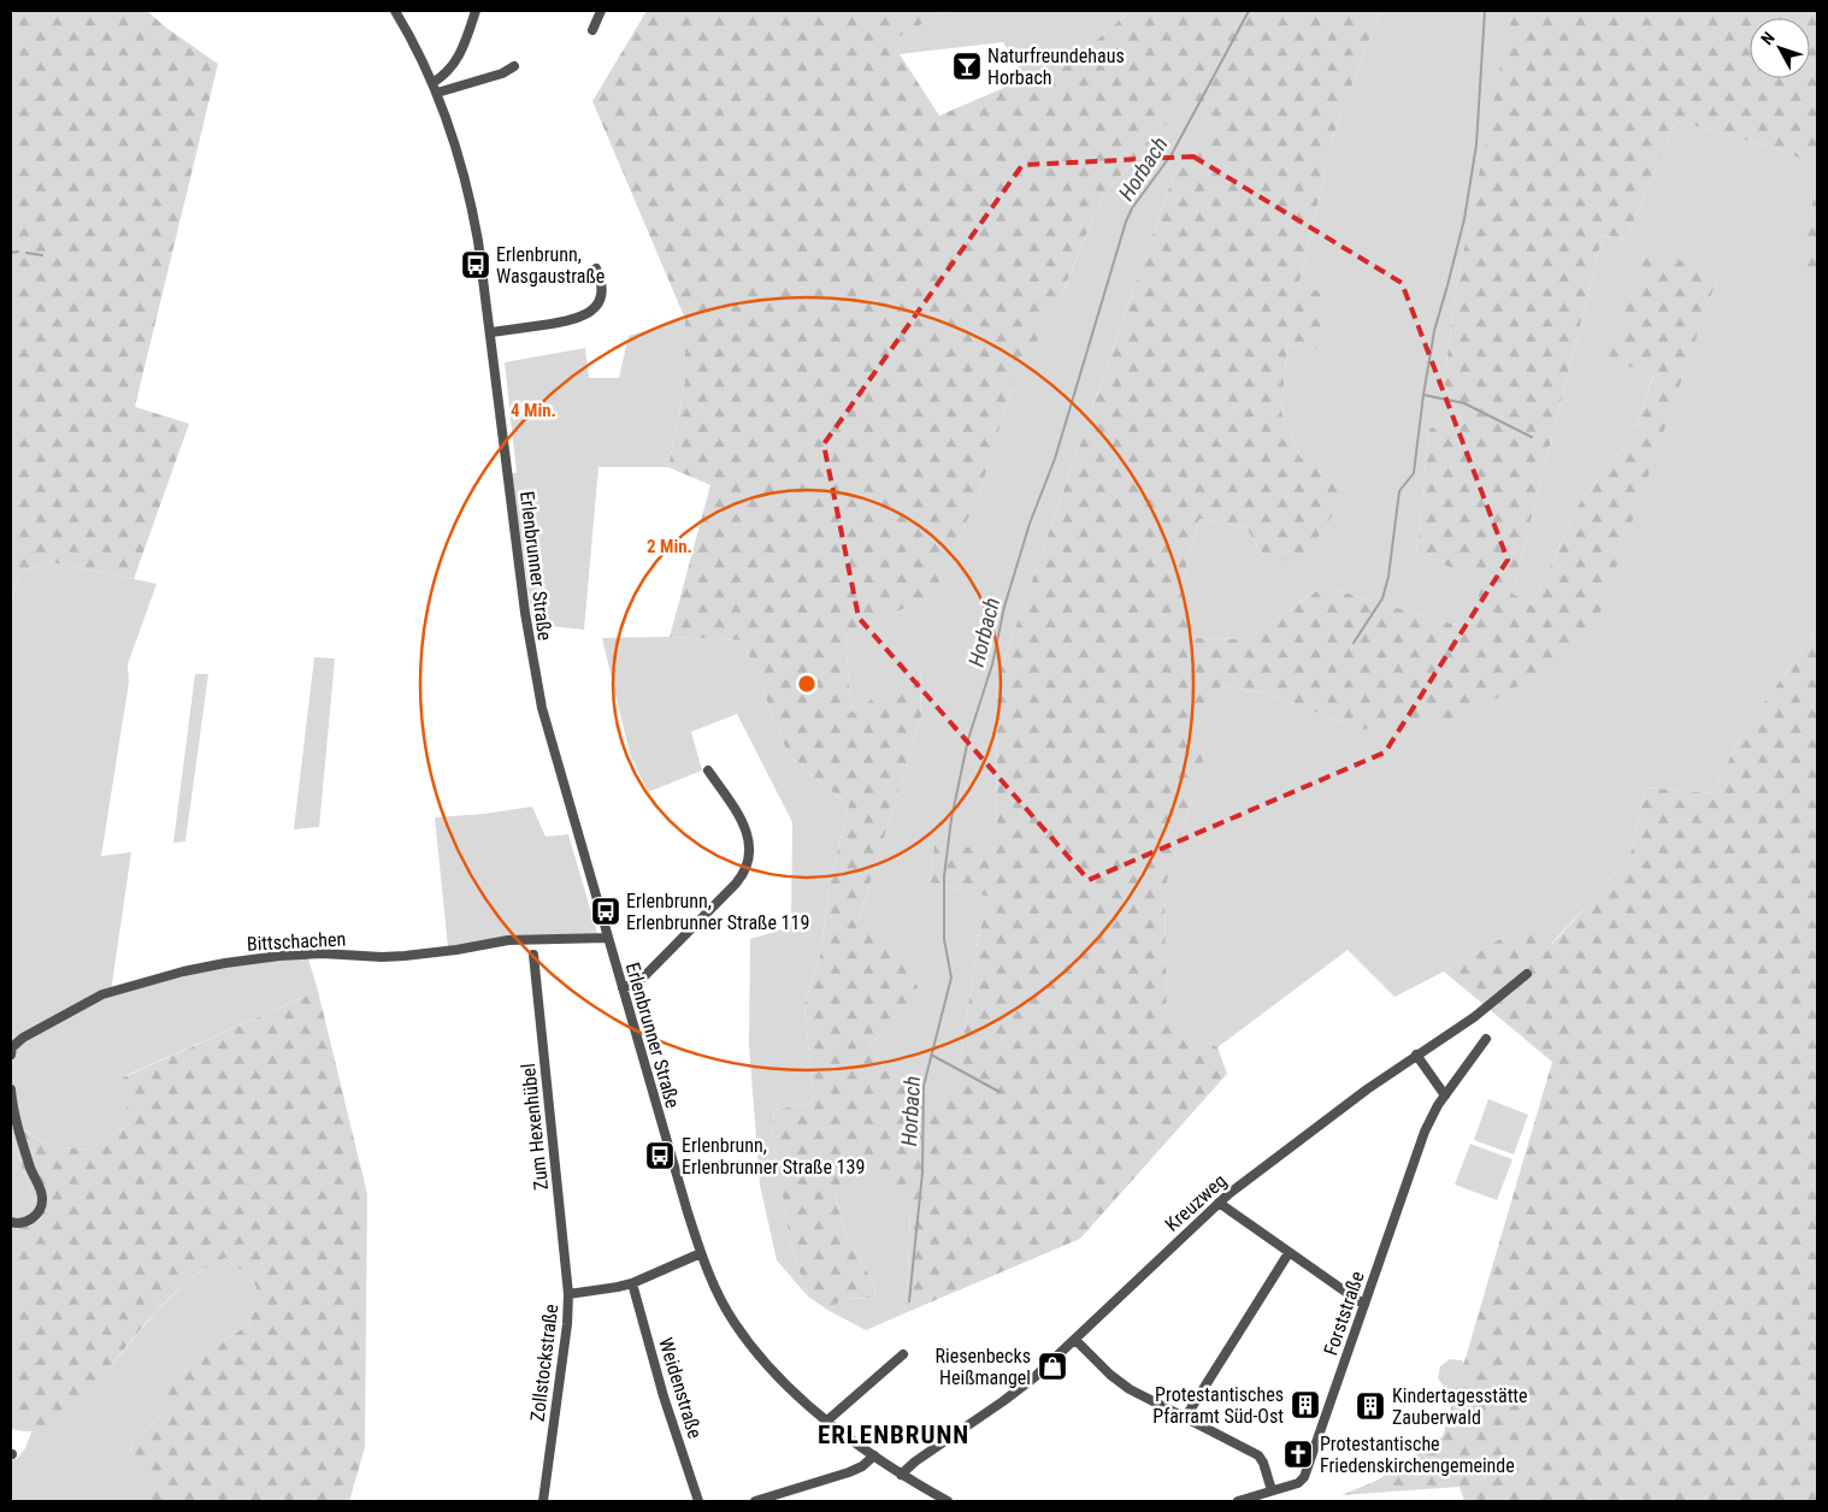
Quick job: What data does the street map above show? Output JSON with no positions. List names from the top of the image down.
{
  "streets": {
    "street": [
      "Erlenbrunner Straße",
      "Bittschachen",
      "Zum Hexenhübel",
      "Kreuzweg",
      "Forststraße",
      "Zollstockstraße",
      "Weidenstraße"
    ]
  },
  "crossings": [
    ["Erlenbrunner Straße", "Bittschachen"],
    ["Erlenbrunner Straße", "Kreuzweg"],
    ["Erlenbrunner Straße", "Zollstockstraße"],
    ["Zum Hexenhübel", "Zollstockstraße"],
    ["Zollstockstraße", "Weidenstraße"]
  ],
  "districts": ["ERLENBRUNN"],
  "water": ["Horbach"],
  "places": {
    "bar": ["Naturfreundehaus Horbach"],
    "bus stop": ["Erlenbrunn, Wasgaustraße", "Erlenbrunn, Erlenbrunner Straße 119", "Erlenbrunn, Erlenbrunner Straße 139"],
    "shop": ["Riesenbecks Heißmangel"],
    "building": ["Protestantisches Pfarramt Süd-Ost", "Kindertagesstätte Zauberwald"],
    "church": ["Protestantische Friedenskirchengemeinde"]
  },
  "north": "top left",
  "rings": ["4 Min.", "2 Min."]
}
